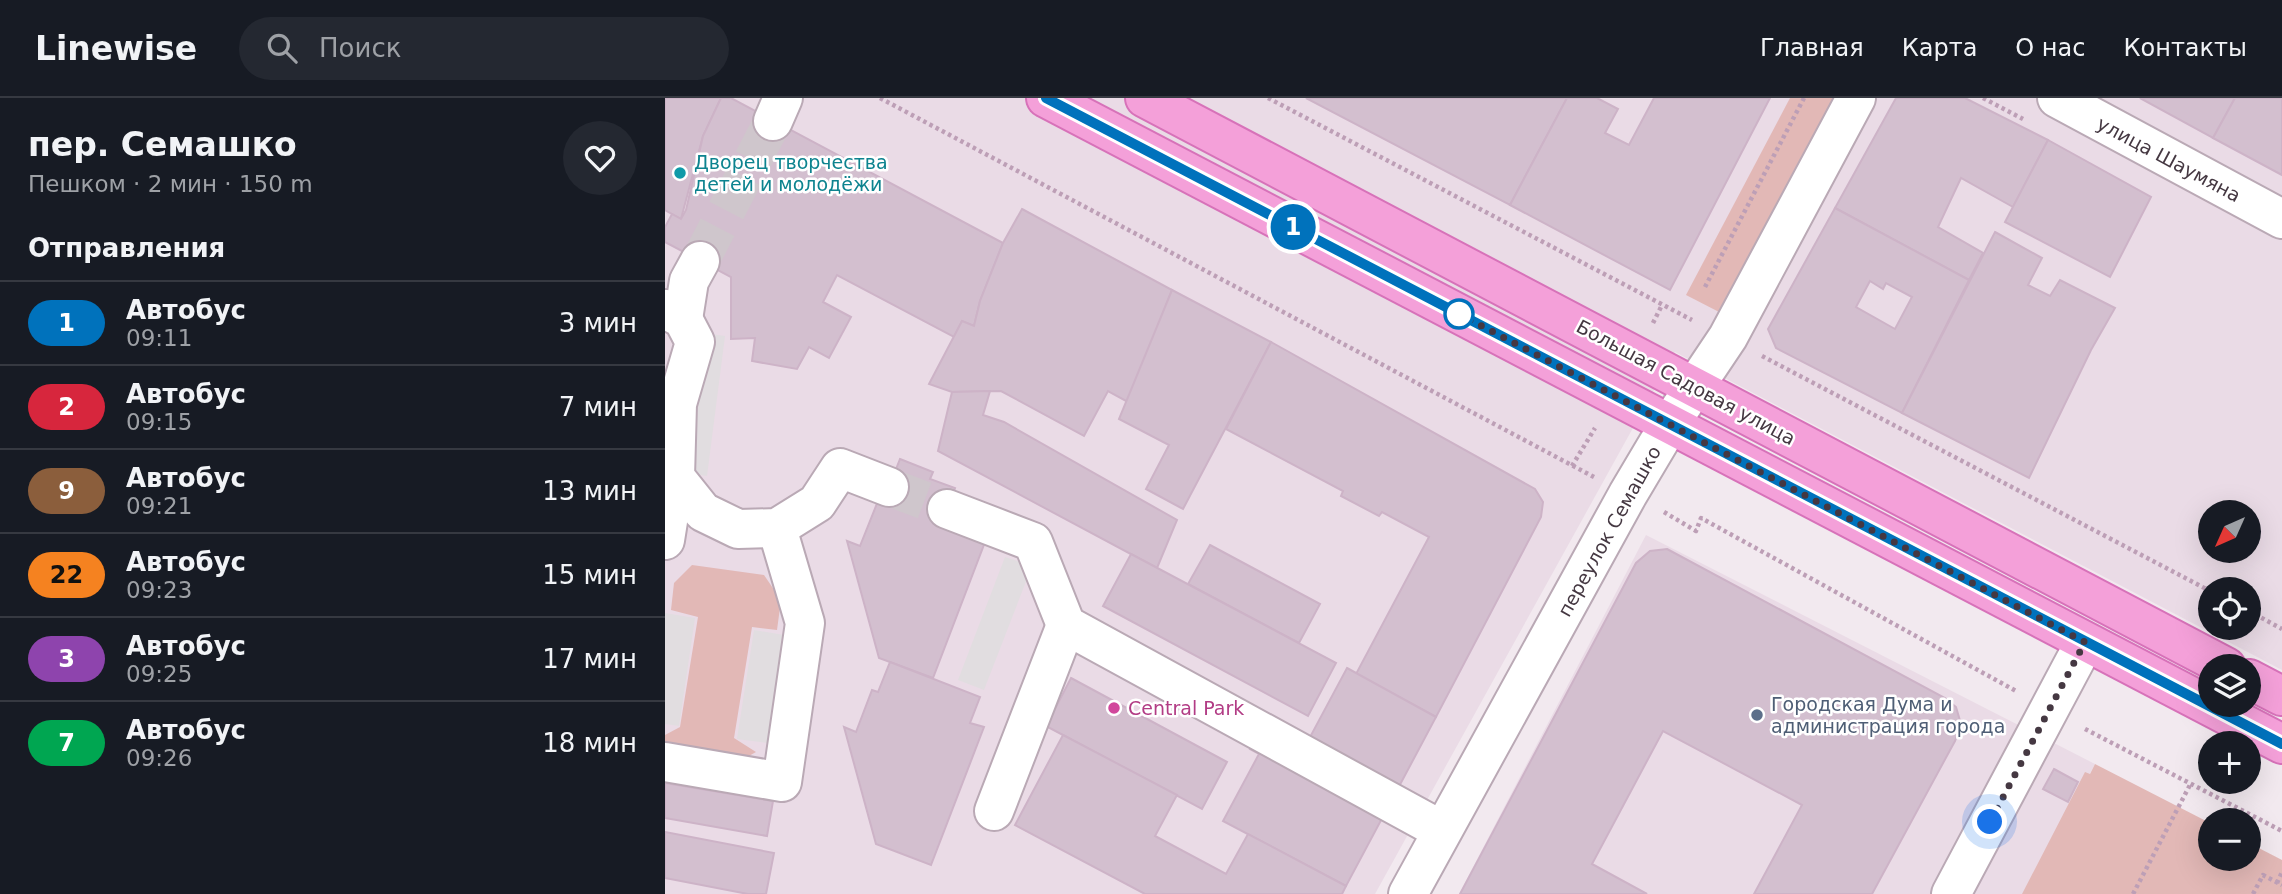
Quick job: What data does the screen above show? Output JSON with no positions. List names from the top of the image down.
{
  "streets": {
    "main road": ["Большая Садовая улица"],
    "street": ["улица Шаумяна", "переулок Семашко"]
  },
  "crossings": [
    ["Большая Садовая улица", "переулок Семашко"]
  ],
  "places": ["Дворец творчества детей и молодёжи", "Central Park", "Городская Дума и администрация города"],
  "lines": ["bus line 1"],
  "north": "bottom left",
  "page": {
    "header": "Linewise",
    "search": "Поиск",
    "nav": [
      "Главная",
      "Карта",
      "О нас",
      "Контакты"
    ],
    "heading": [
      ["пер. Семашко", "Пешком · 2 мин · 150 m"],
      "Отправления"
    ],
    "on_map": "1",
    "list": [
      {
        "mark": "1",
        "name": "Автобус",
        "note": "09:11",
        "value": "3 мин"
      },
      {
        "mark": "2",
        "name": "Автобус",
        "note": "09:15",
        "value": "7 мин"
      },
      {
        "mark": "9",
        "name": "Автобус",
        "note": "09:21",
        "value": "13 мин"
      },
      {
        "mark": "22",
        "name": "Автобус",
        "note": "09:23",
        "value": "15 мин"
      },
      {
        "mark": "3",
        "name": "Автобус",
        "note": "09:25",
        "value": "17 мин"
      },
      {
        "mark": "7",
        "name": "Автобус",
        "note": "09:26",
        "value": "18 мин"
      }
    ],
    "map_buttons": ["+", "−"]
  }
}
